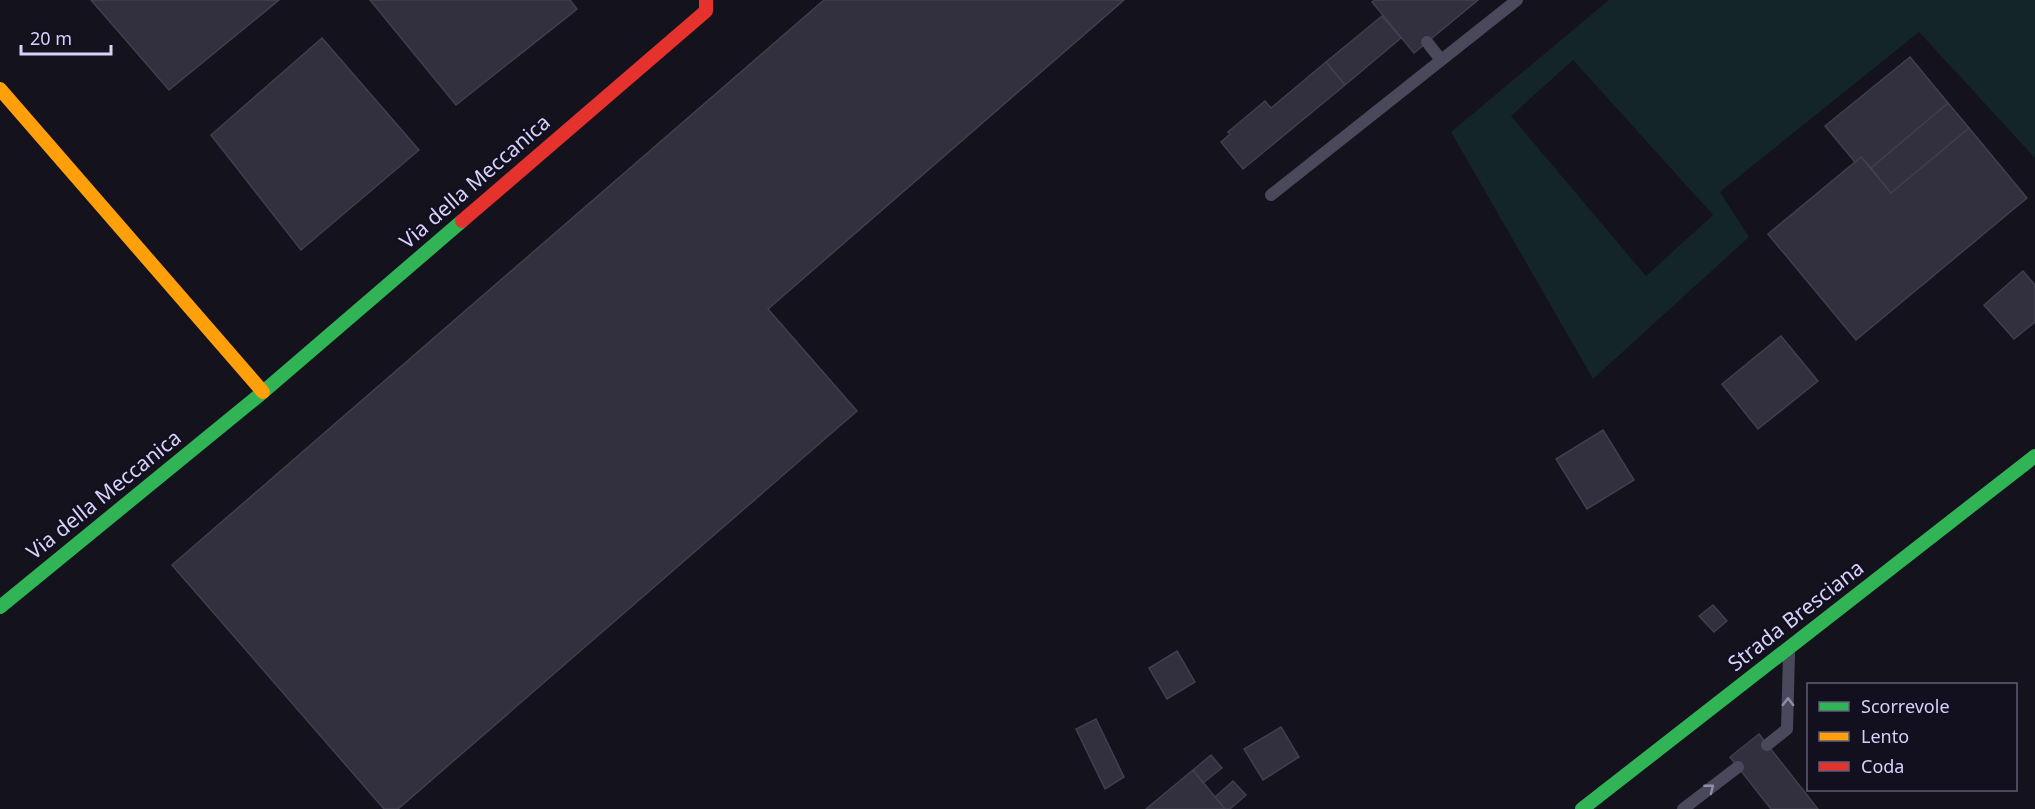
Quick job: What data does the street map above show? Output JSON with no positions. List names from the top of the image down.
{
  "streets": {
    "street": ["Via della Meccanica", "Strada Bresciana"]
  },
  "legend": ["Scorrevole", "Lento", "Coda"],
  "scale_bar": "20 m"
}
